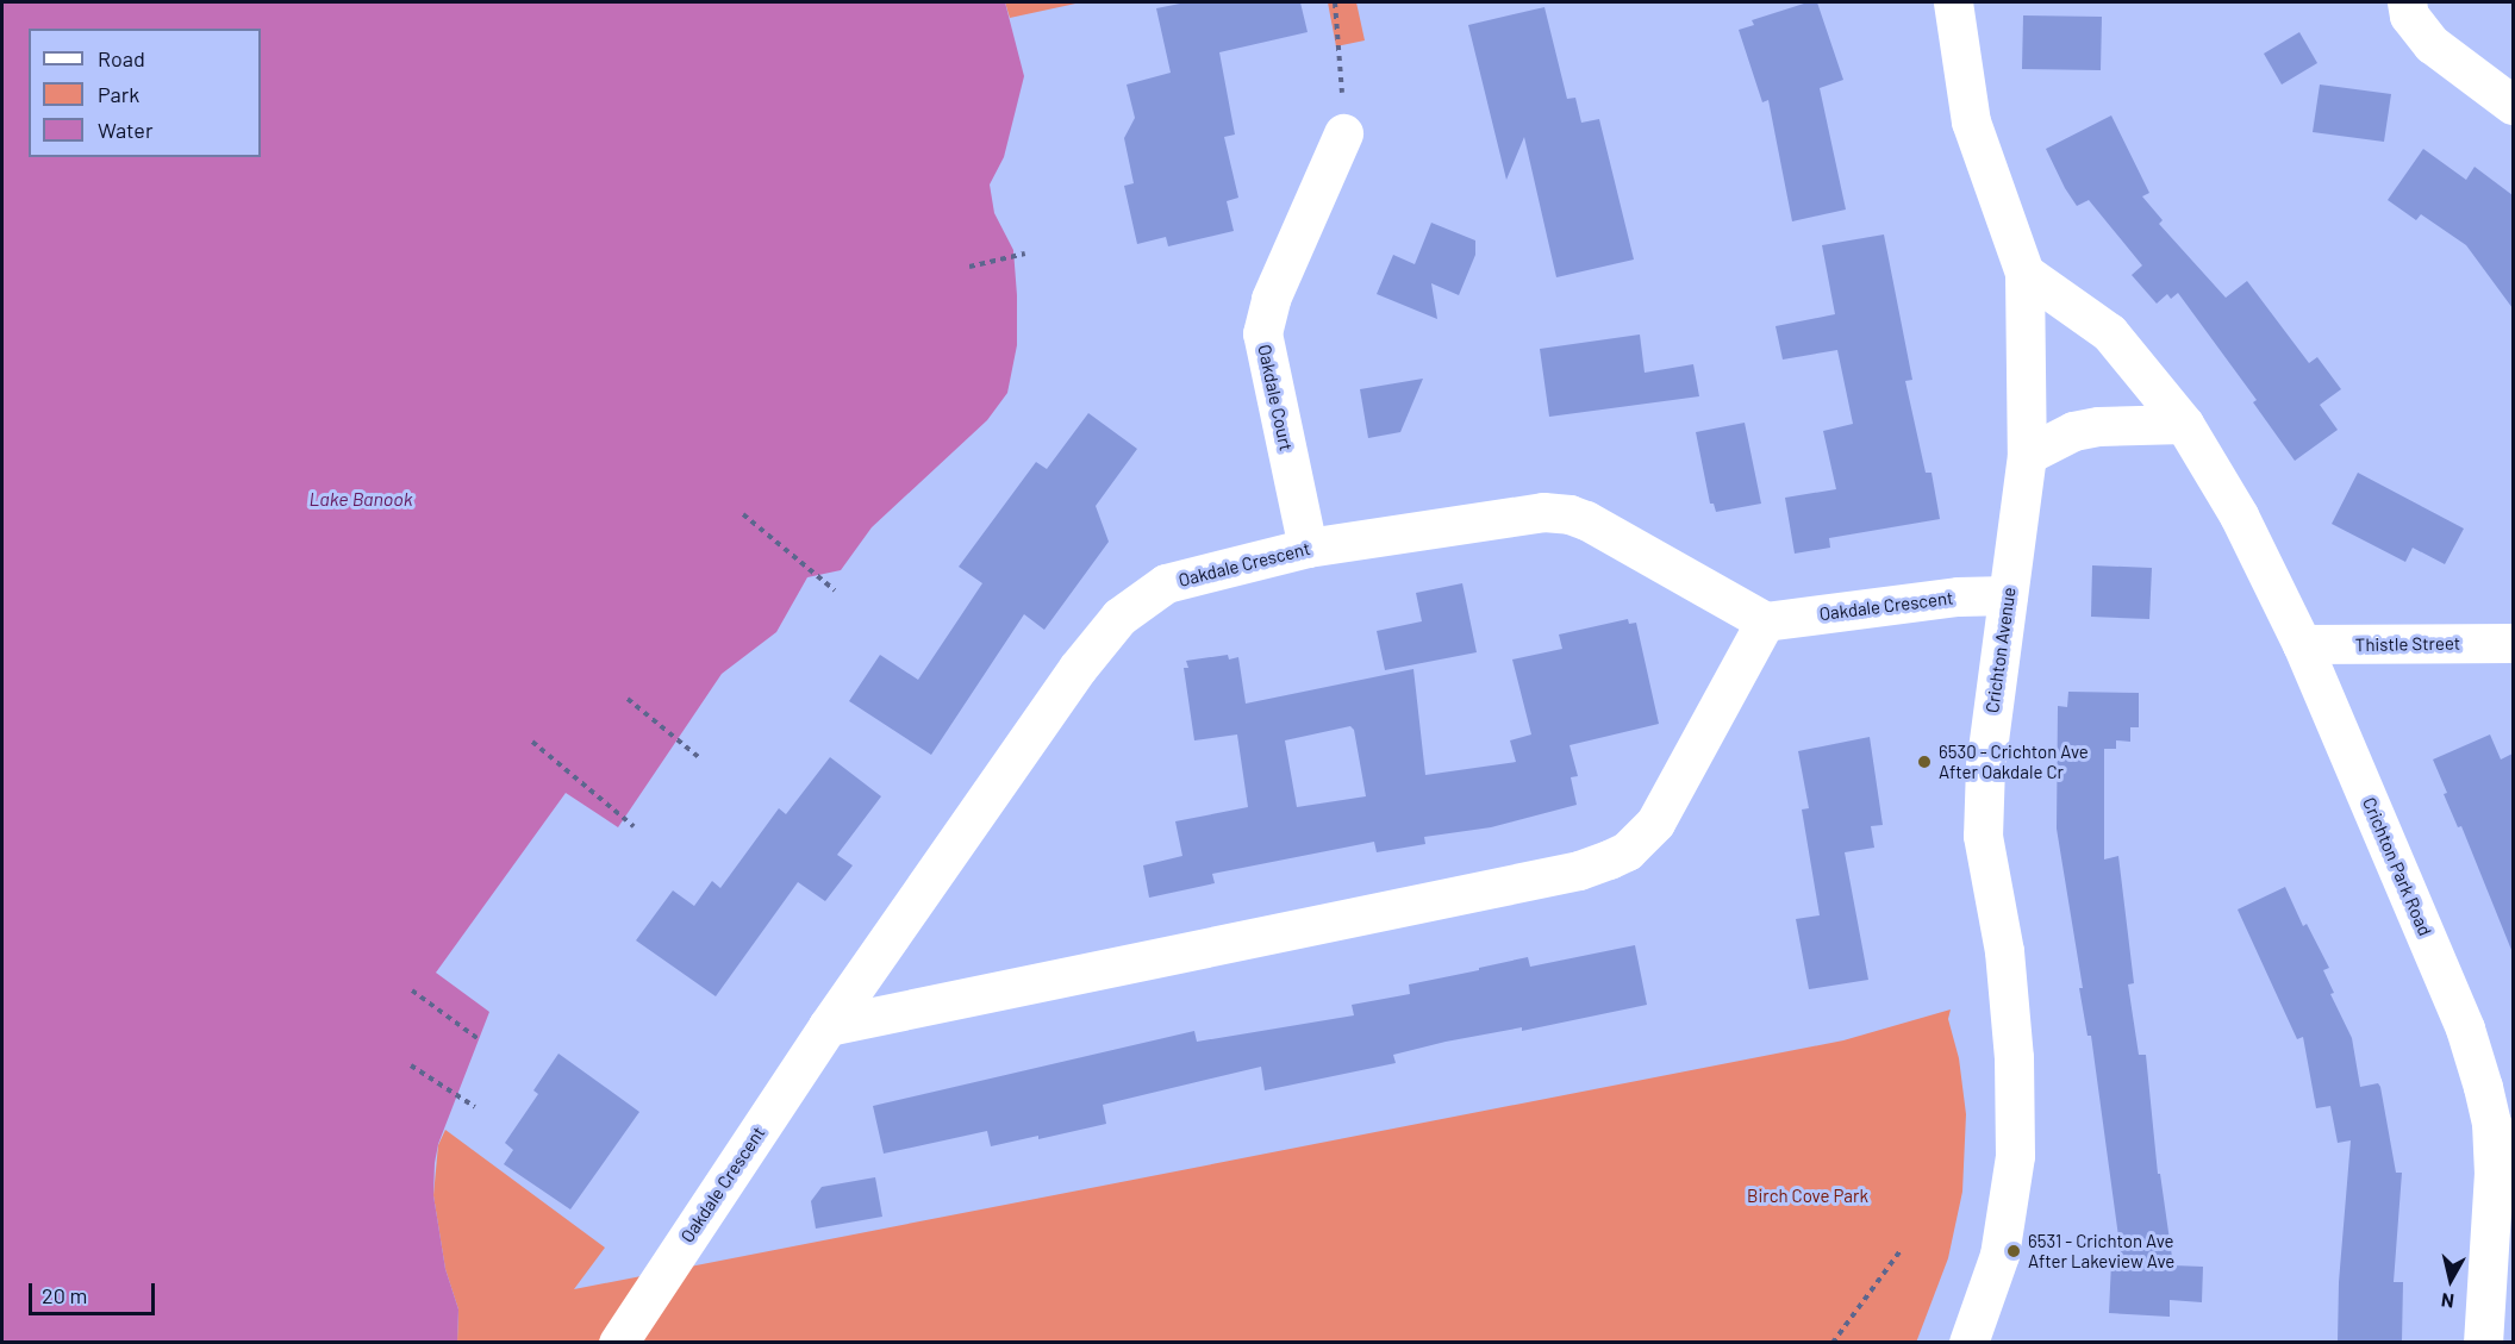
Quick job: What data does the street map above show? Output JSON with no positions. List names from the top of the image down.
{
  "streets": {
    "street": [
      "Oakdale Court",
      "Oakdale Crescent",
      "Thistle Street",
      "Crichton Avenue",
      "Crichton Park Road"
    ]
  },
  "crossings": [
    ["Oakdale Court", "Oakdale Crescent"],
    ["Oakdale Crescent", "Crichton Avenue"],
    ["Thistle Street", "Crichton Park Road"],
    ["Crichton Avenue", "Crichton Park Road"]
  ],
  "water": ["Lake Banook"],
  "parks": ["Birch Cove Park"],
  "places": ["6530 - Crichton Ave After Oakdale Cr", "6531 - Crichton Ave After Lakeview Ave"],
  "legend": ["Road", "Park", "Water"],
  "scale_bar": "20 m",
  "north": "bottom"
}
